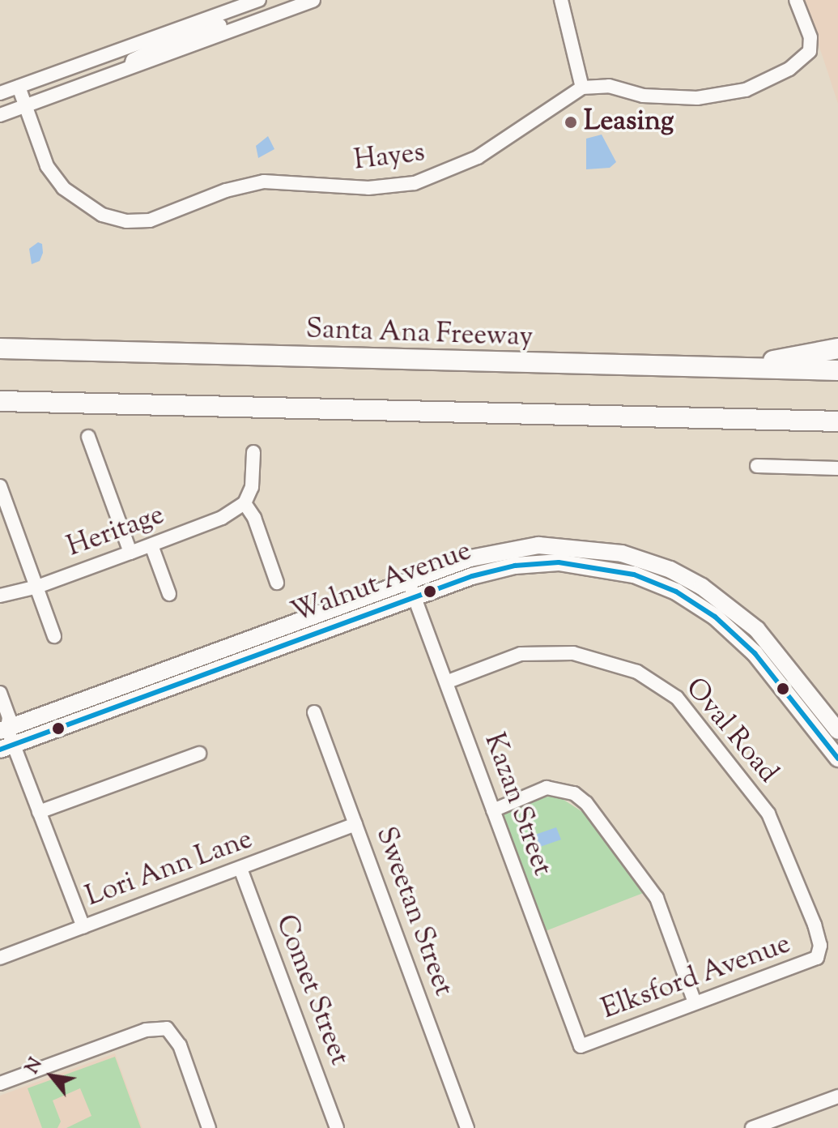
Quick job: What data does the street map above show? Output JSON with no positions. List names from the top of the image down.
{
  "streets": {
    "highway": ["Santa Ana Freeway"],
    "main road": ["Walnut Avenue"],
    "street": [
      "Hayes",
      "Heritage",
      "Oval Road",
      "Kazan Street",
      "Lori Ann Lane",
      "Sweetan Street",
      "Elksford Avenue",
      "Comet Street"
    ]
  },
  "crossings": [
    ["Walnut Avenue", "Kazan Street"],
    ["Oval Road", "Kazan Street"],
    ["Oval Road", "Elksford Avenue"],
    ["Kazan Street", "Elksford Avenue"],
    ["Lori Ann Lane", "Sweetan Street"],
    ["Lori Ann Lane", "Comet Street"]
  ],
  "places": ["Leasing"],
  "north": "top left"
}
